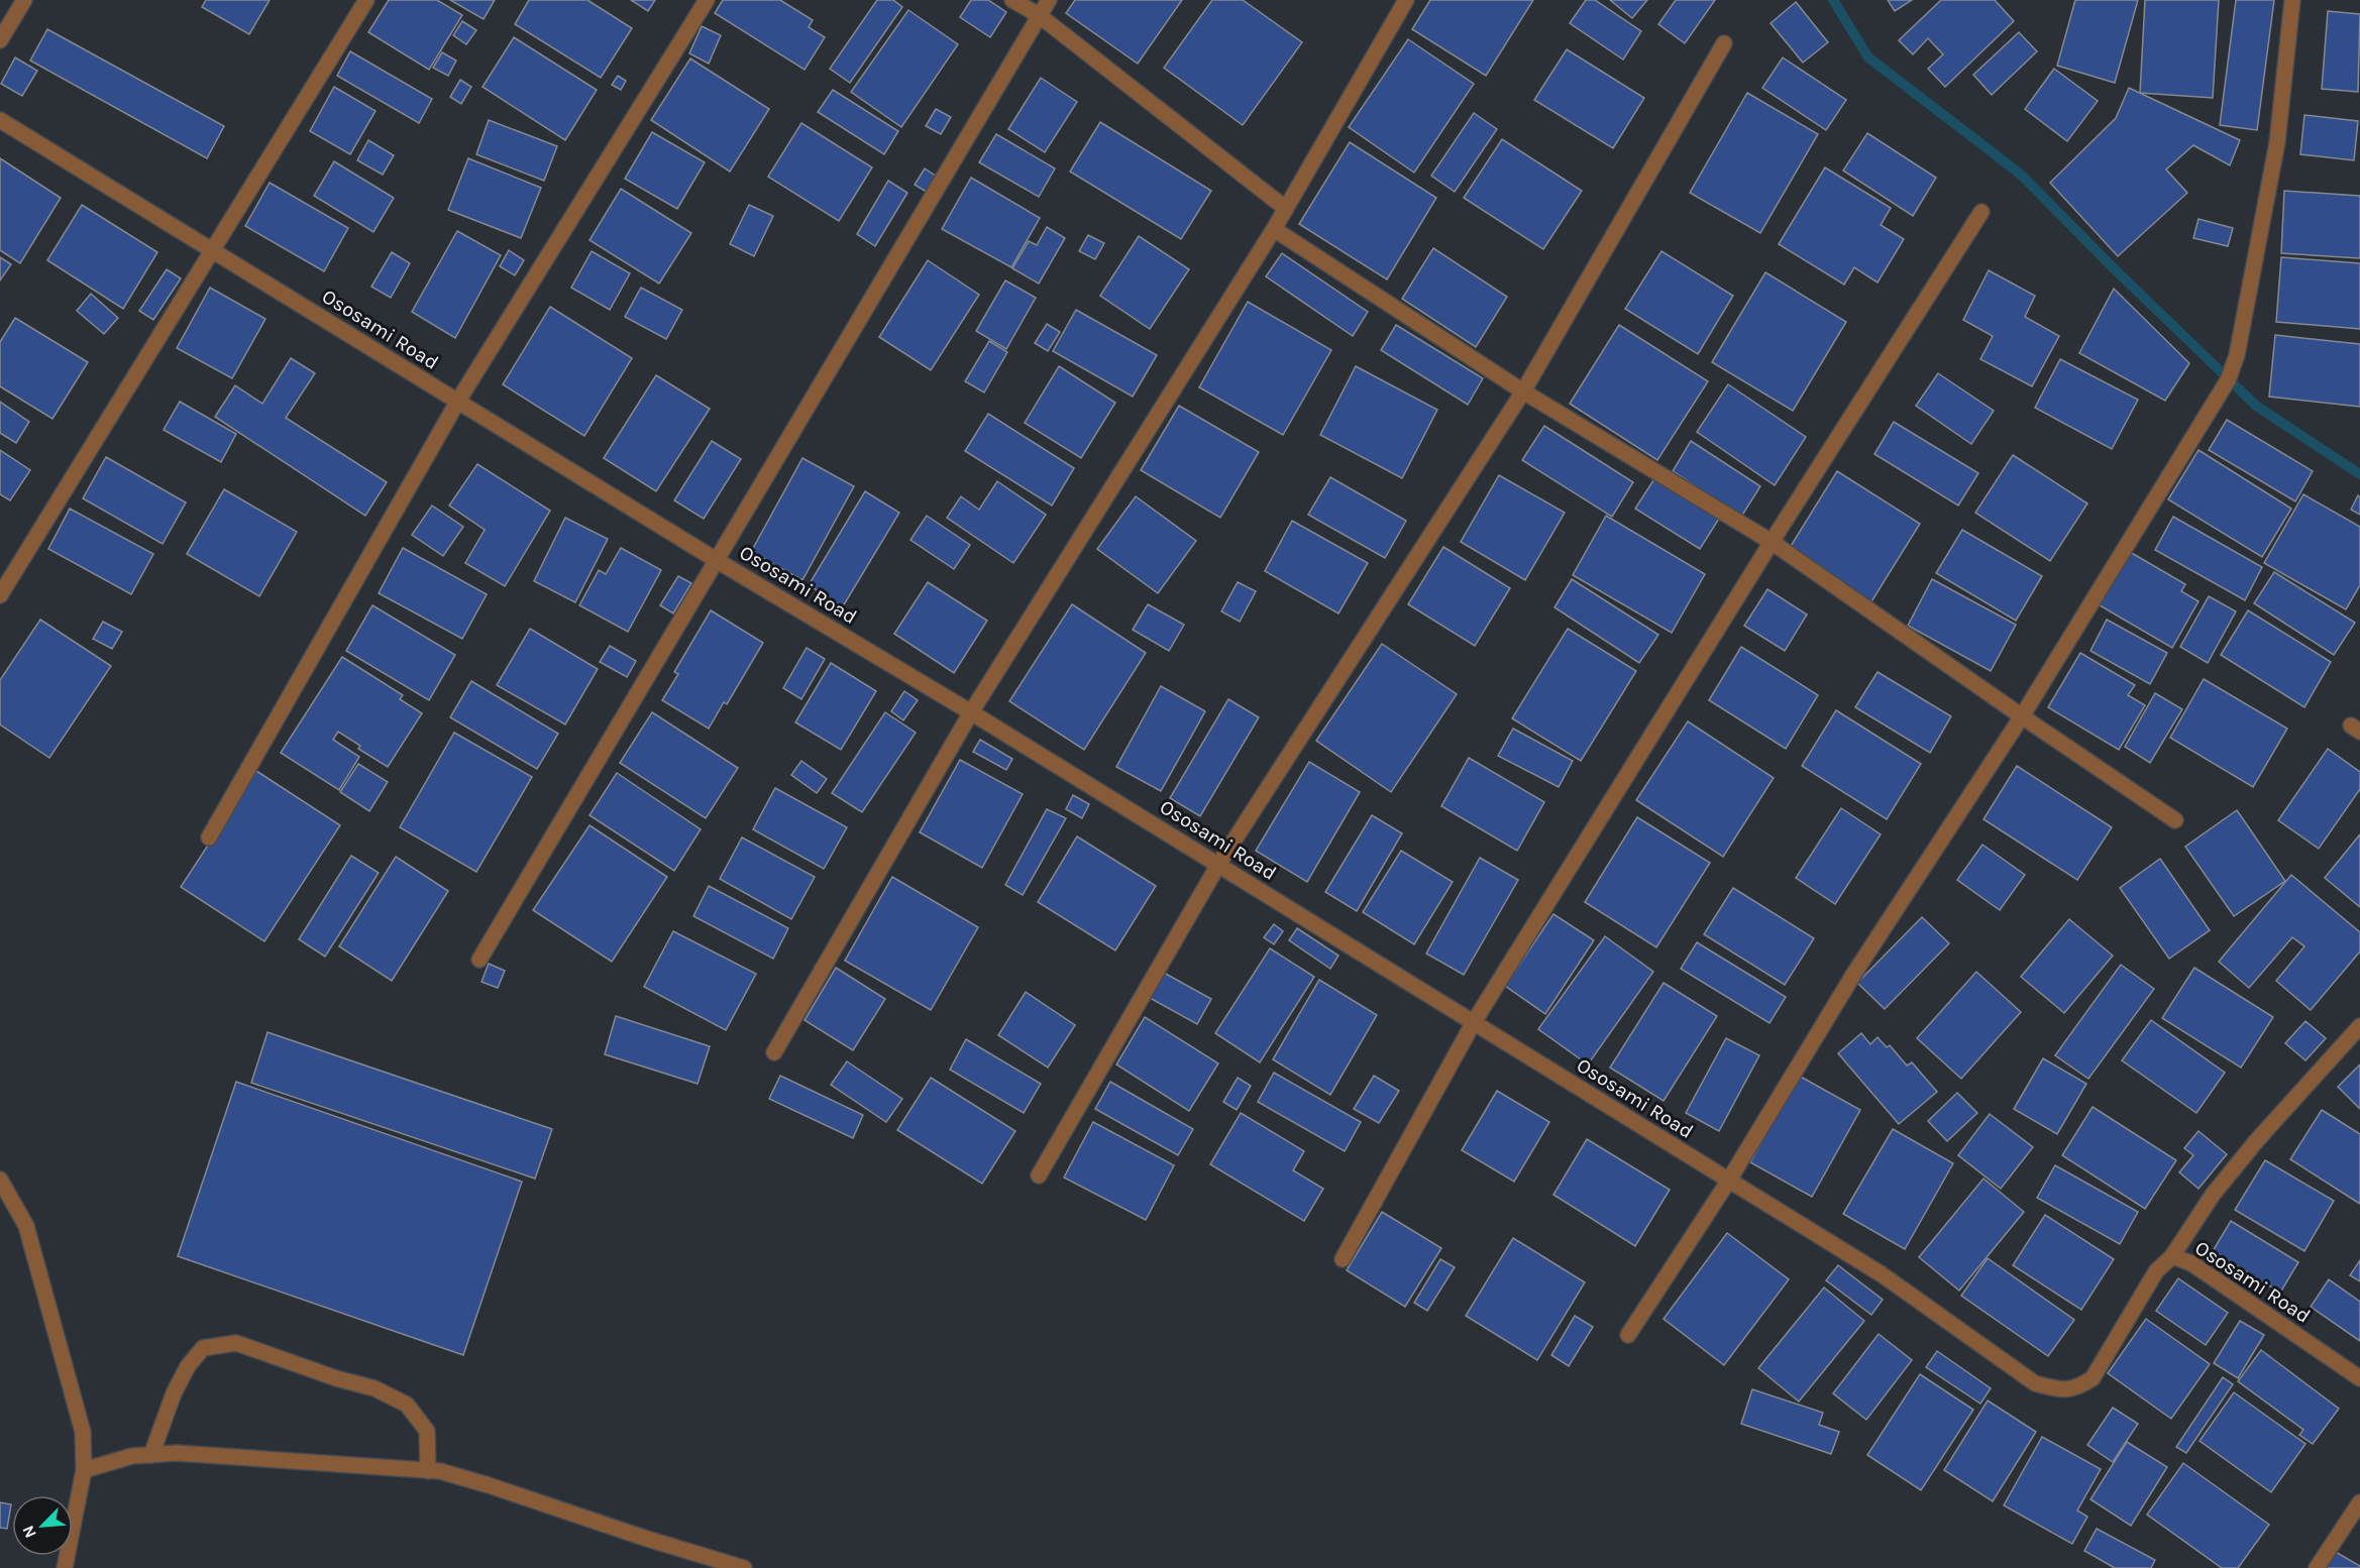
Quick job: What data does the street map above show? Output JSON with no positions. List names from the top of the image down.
{
  "streets": {
    "street": ["Ososami Road"]
  },
  "north": "bottom left"
}
